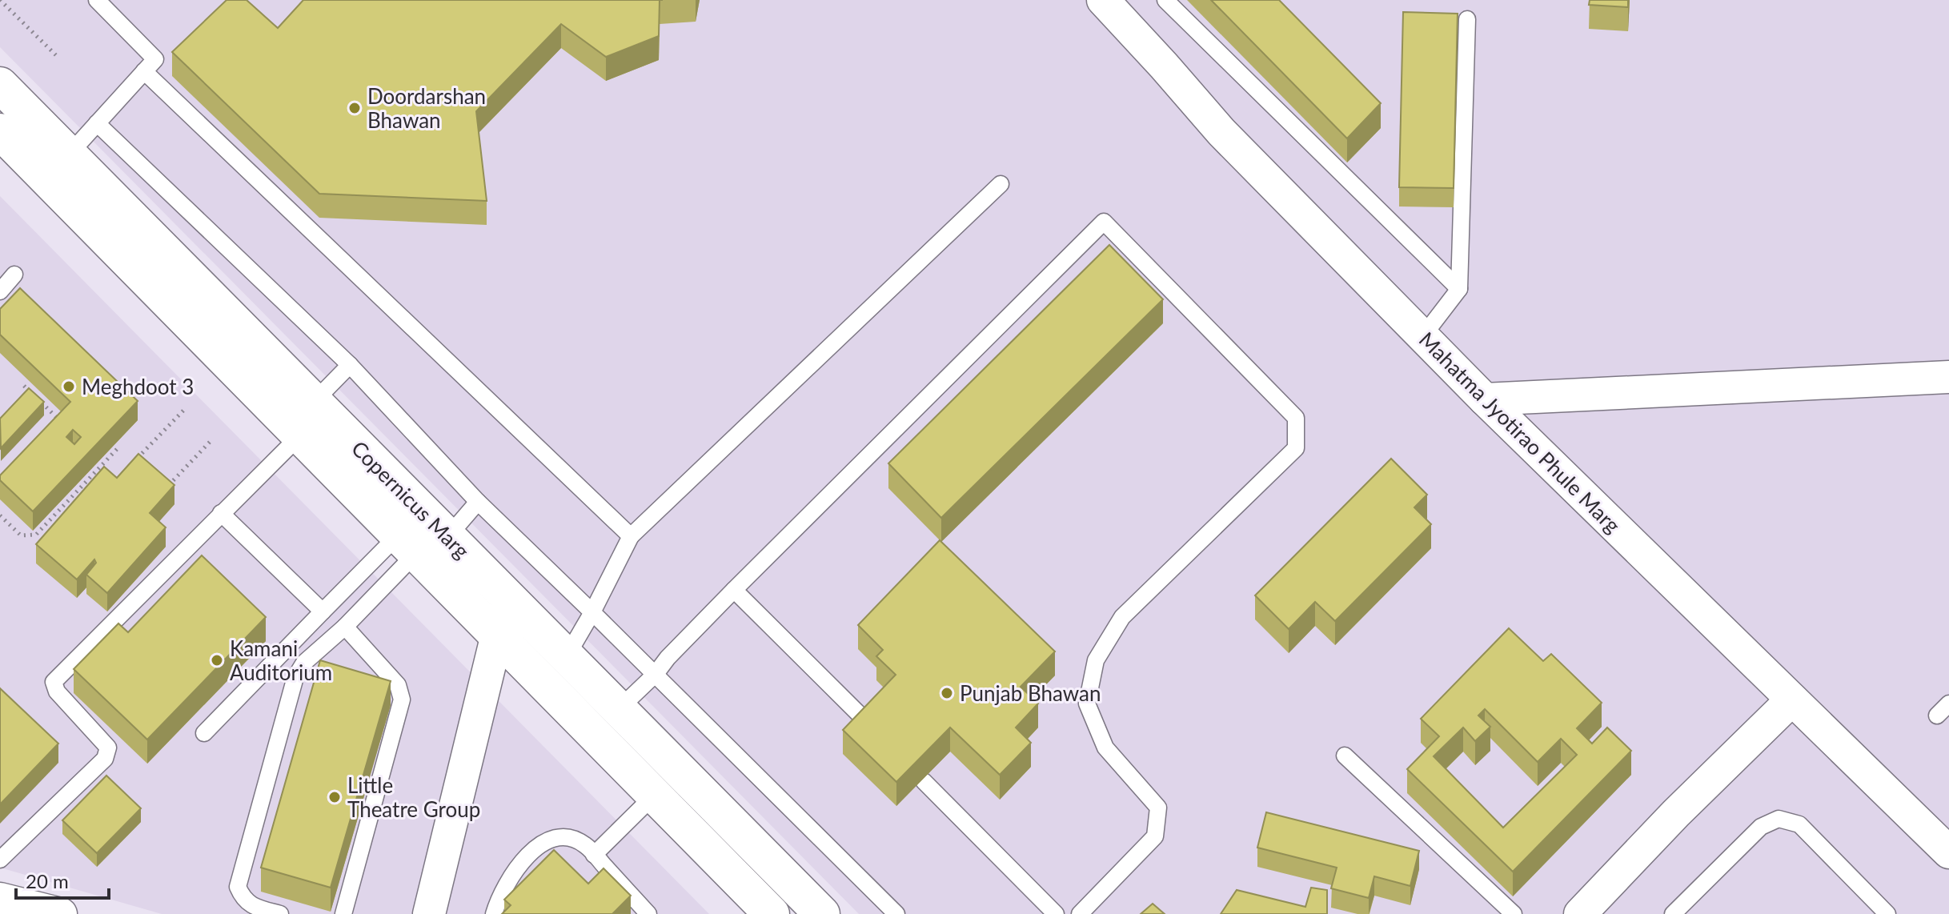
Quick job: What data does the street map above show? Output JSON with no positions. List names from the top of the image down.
{
  "streets": {
    "street": ["Mahatma Jyotirao Phule Marg", "Copernicus Marg"]
  },
  "places": [
    "Doordarshan Bhawan",
    "Meghdoot 3",
    "Kamani Auditorium",
    "Punjab Bhawan",
    "Little Theatre Group"
  ],
  "scale_bar": "20 m"
}
